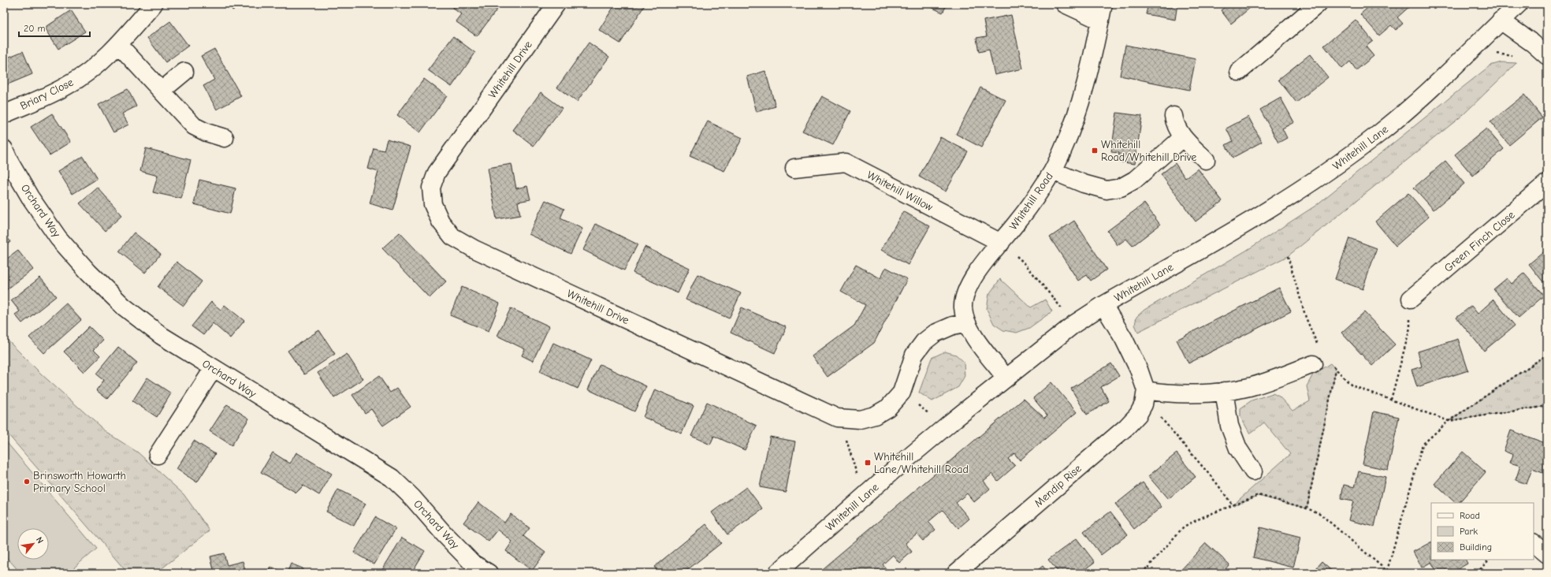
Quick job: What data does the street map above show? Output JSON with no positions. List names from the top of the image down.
{
  "streets": {
    "street": [
      "Whitehill Drive",
      "Briary Close",
      "Whitehill Lane",
      "Whitehill Willow",
      "Whitehill Road",
      "Orchard Way",
      "Green Finch Close",
      "Mendip Rise"
    ]
  },
  "crossings": [
    ["Whitehill Drive", "Whitehill Road"],
    ["Whitehill Lane", "Whitehill Road"],
    ["Whitehill Willow", "Whitehill Road"]
  ],
  "places": {
    "transit": ["Whitehill Road/Whitehill Drive", "Whitehill Lane/Whitehill Road"],
    "other": ["Brinsworth Howarth Primary School"]
  },
  "legend": ["Road", "Park", "Building"],
  "scale_bar": "20 m",
  "north": "top right"
}
